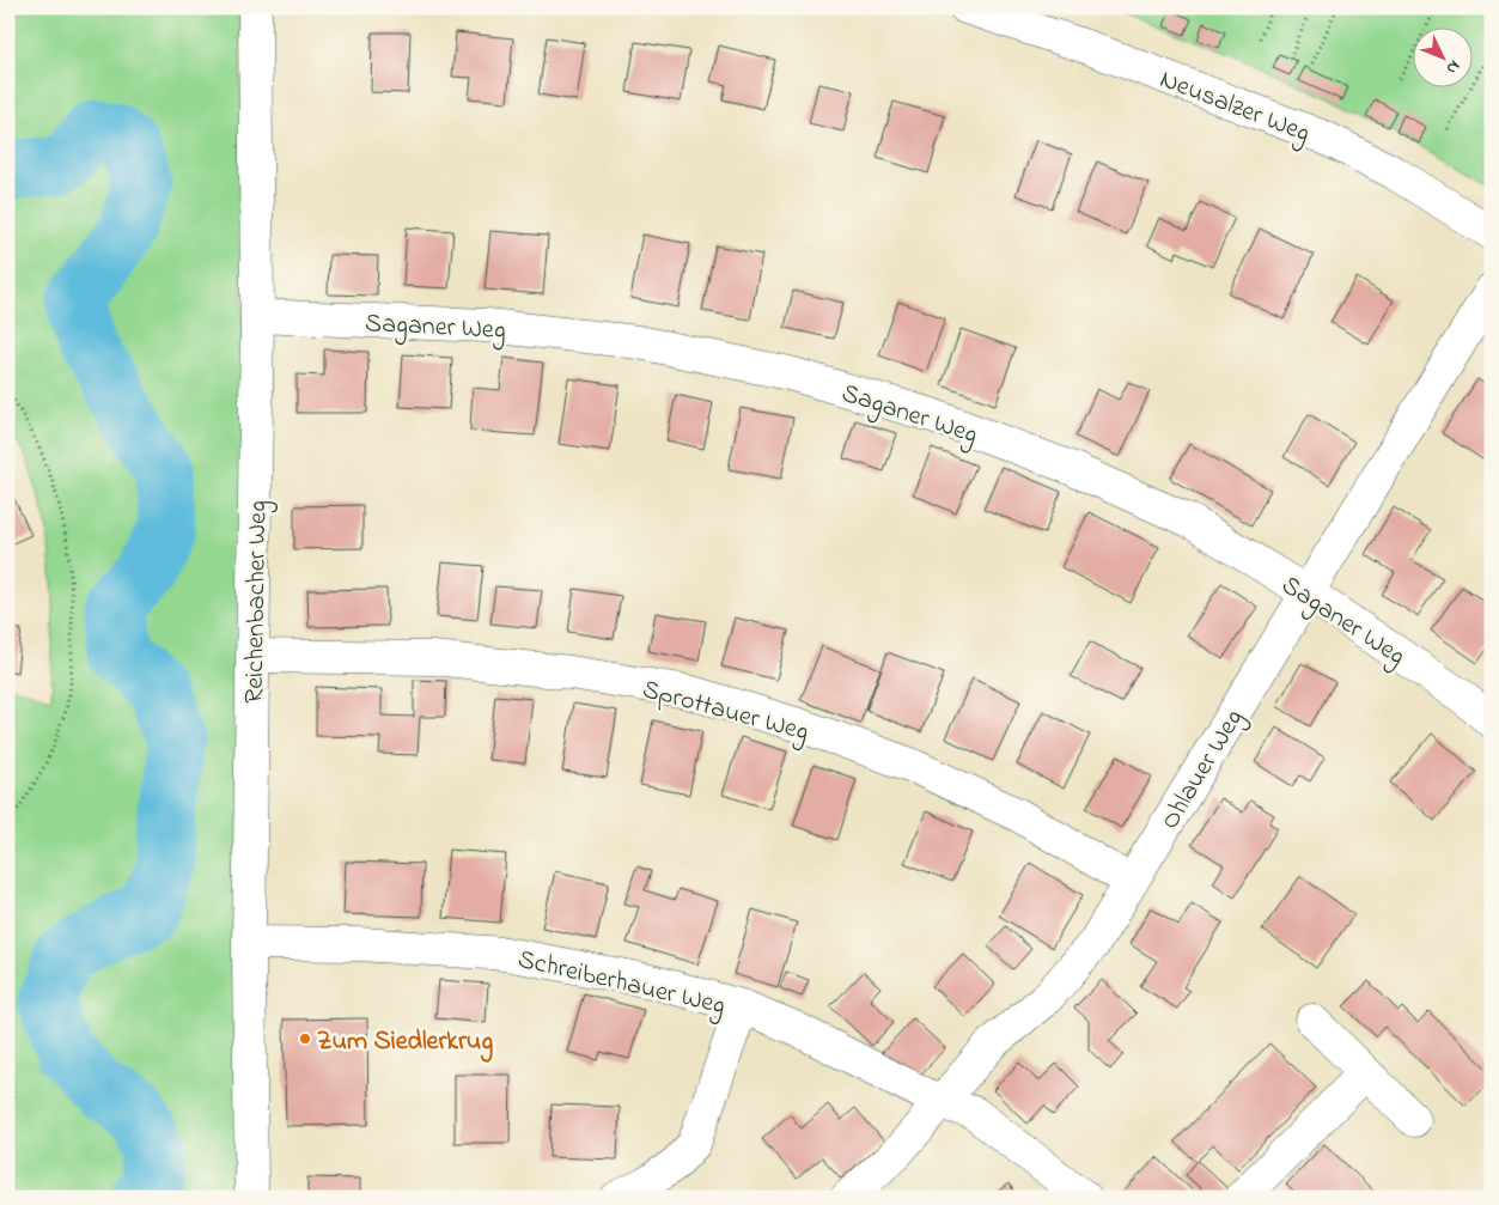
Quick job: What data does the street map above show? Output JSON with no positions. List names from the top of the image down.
{
  "streets": {
    "street": [
      "Neusalzer Weg",
      "Saganer Weg",
      "Reichenbacher Weg",
      "Sprottauer Weg",
      "Ohlauer Weg",
      "Schreiberhauer Weg"
    ]
  },
  "crossings": [
    ["Saganer Weg", "Reichenbacher Weg"],
    ["Saganer Weg", "Ohlauer Weg"],
    ["Reichenbacher Weg", "Sprottauer Weg"],
    ["Reichenbacher Weg", "Schreiberhauer Weg"],
    ["Sprottauer Weg", "Ohlauer Weg"],
    ["Ohlauer Weg", "Schreiberhauer Weg"]
  ],
  "places": ["Zum Siedlerkrug"],
  "north": "bottom right"
}
